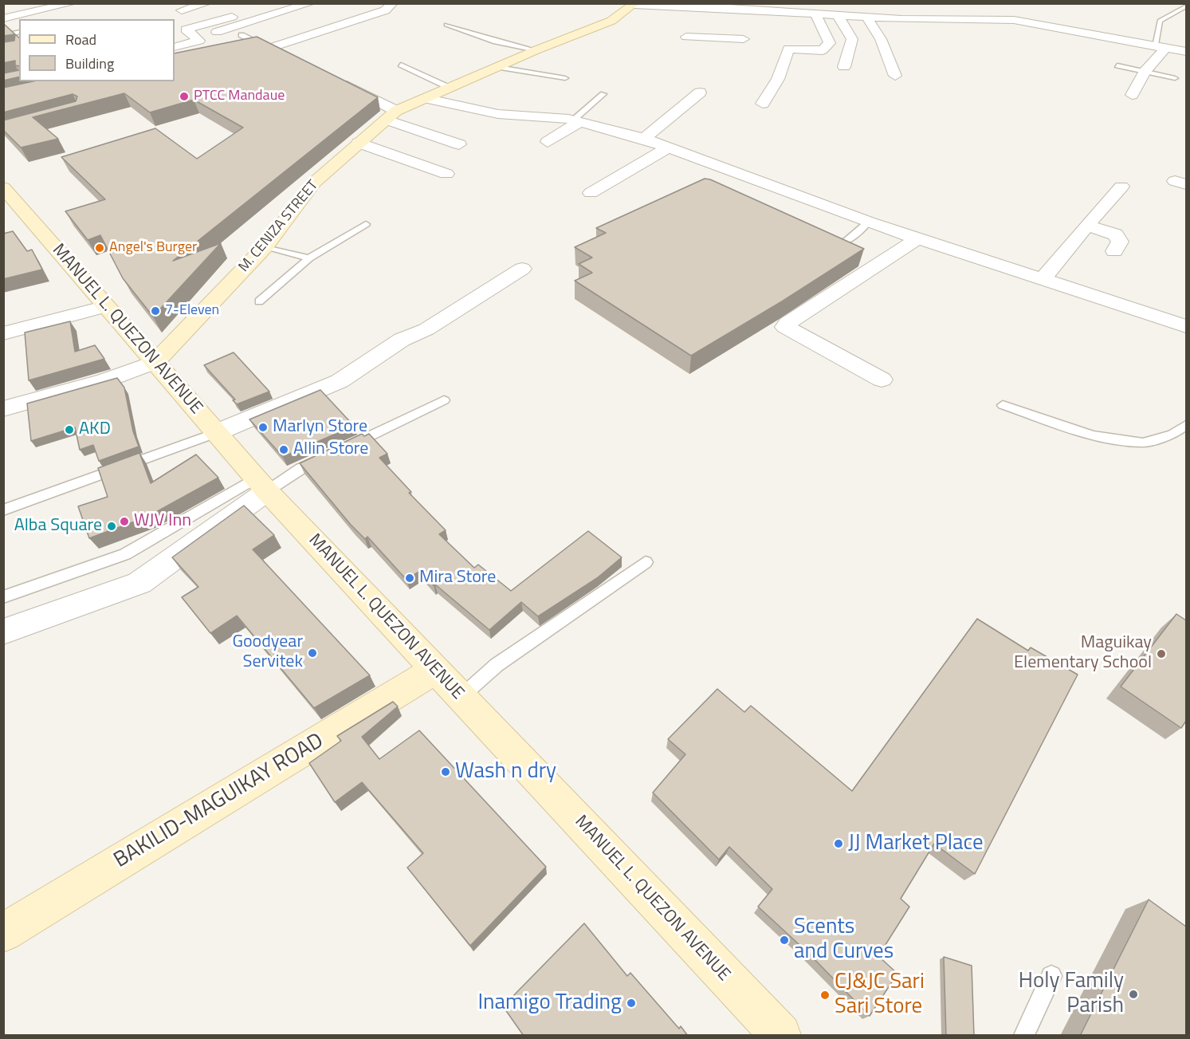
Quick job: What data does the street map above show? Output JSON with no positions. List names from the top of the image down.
{
  "streets": {
    "street": ["M. CENIZA STREET", "MANUEL L. QUEZON AVENUE", "BAKILID-MAGUIKAY ROAD"]
  },
  "crossings": [
    ["M. CENIZA STREET", "MANUEL L. QUEZON AVENUE"],
    ["MANUEL L. QUEZON AVENUE", "BAKILID-MAGUIKAY ROAD"]
  ],
  "places": [
    "PTCC Mandaue",
    "Angel's Burger",
    "7-Eleven",
    "Marlyn Store",
    "AKD",
    "Allin Store",
    "WJV Inn",
    "Alba Square",
    "Mira Store",
    "Goodyear Servitek",
    "Maguikay Elementary School",
    "Wash n dry",
    "JJ Market Place",
    "Scents and Curves",
    "Holy Family Parish",
    "CJ&JC Sari Sari Store",
    "Inamigo Trading"
  ],
  "legend": ["Road", "Building"]
}
